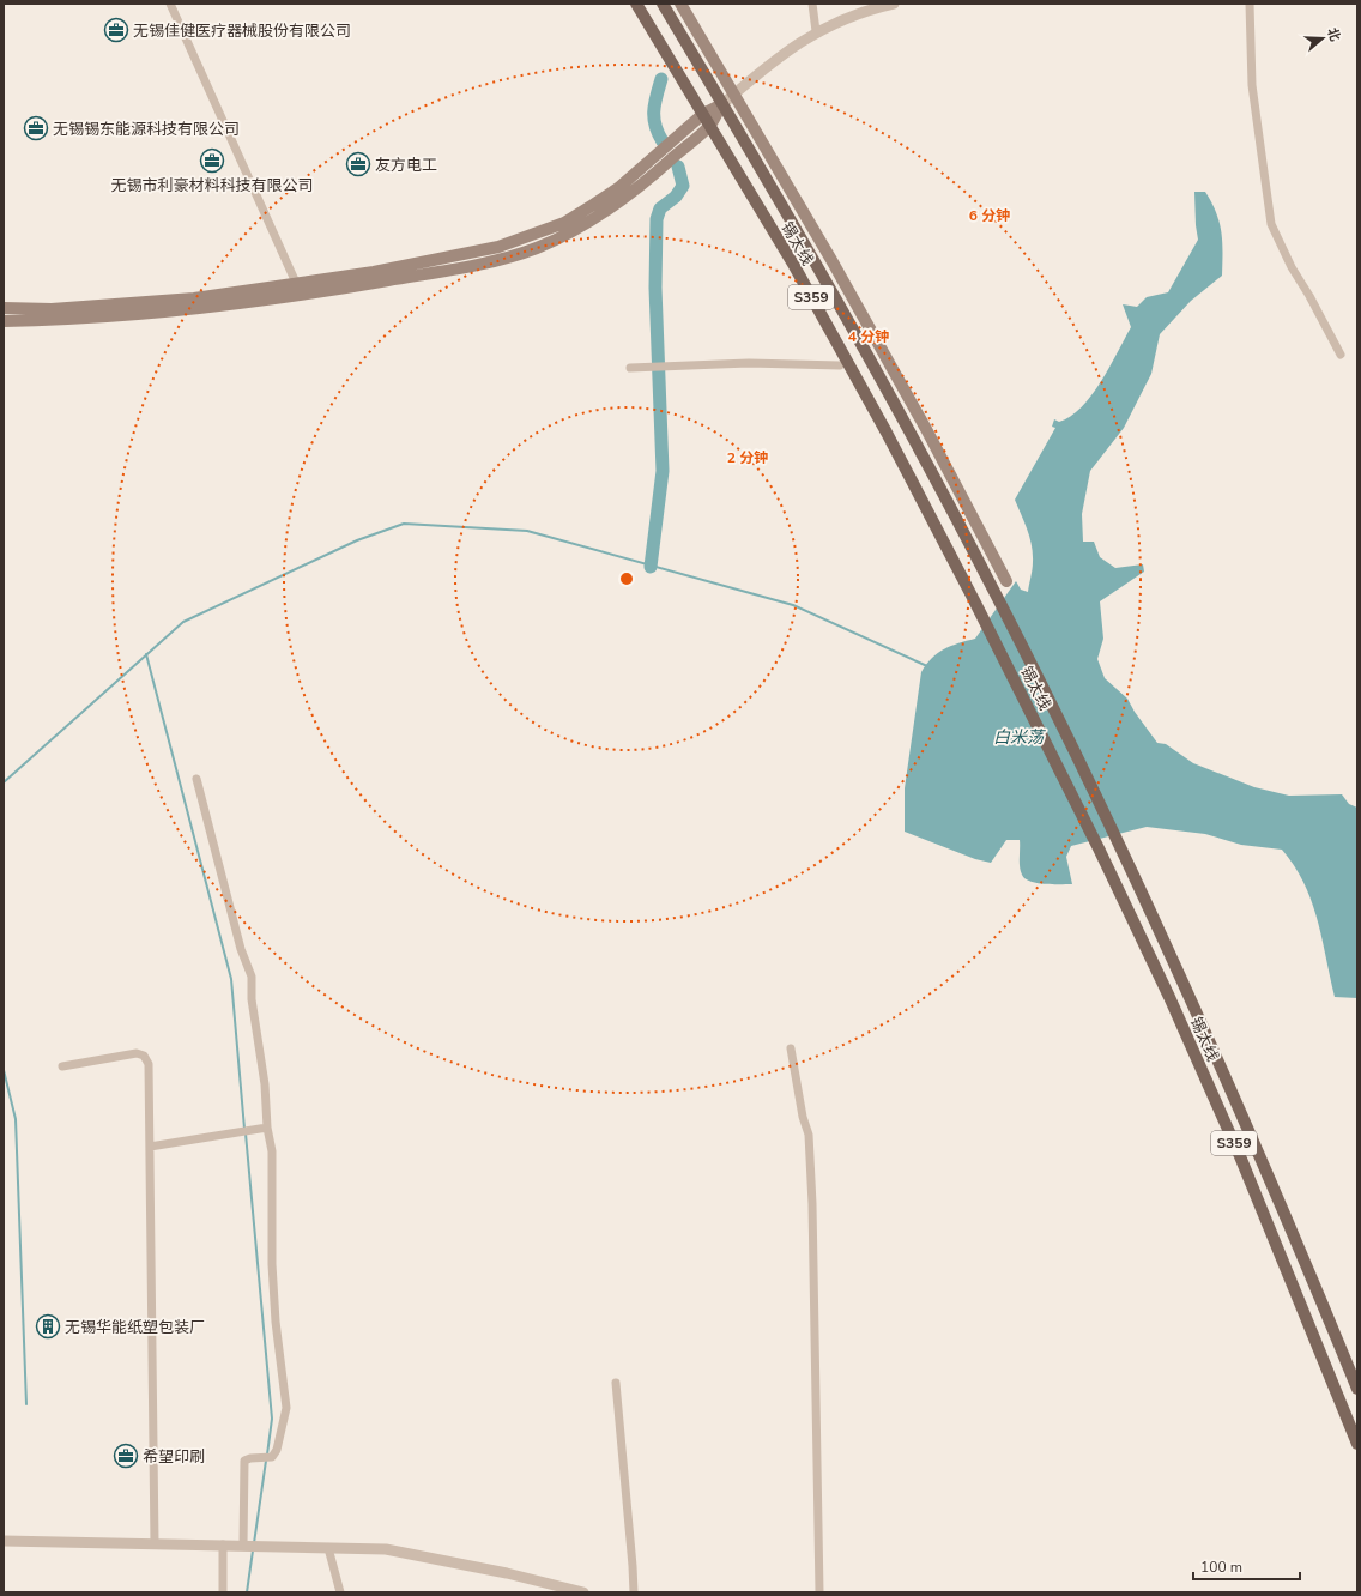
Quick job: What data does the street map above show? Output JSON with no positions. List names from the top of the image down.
{
  "streets": {
    "main road": ["锡太线", "S359"]
  },
  "water": ["白米荡"],
  "places": {
    "office": [
      "无锡佳健医疗器械股份有限公司",
      "无锡锡东能源科技有限公司",
      "无锡市利豪材料科技有限公司",
      "友方电工",
      "希望印刷"
    ],
    "building": ["无锡华能纸塑包装厂"]
  },
  "scale_bar": "100 m",
  "north": "right",
  "rings": ["6 分钟", "4 分钟", "2 分钟"]
}
